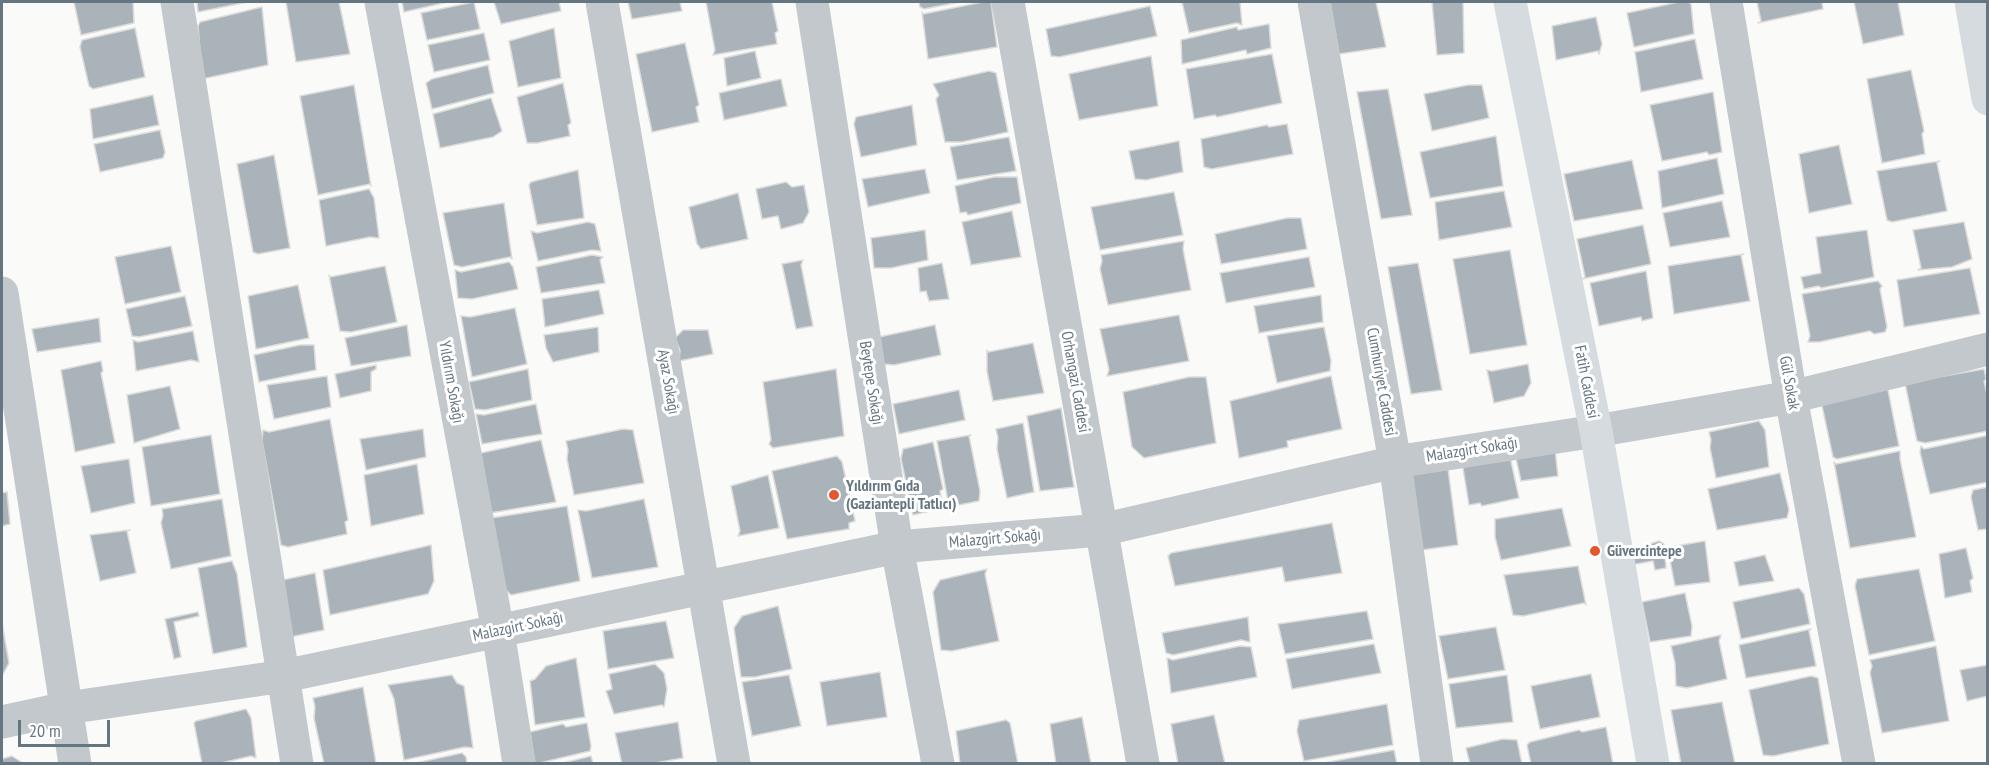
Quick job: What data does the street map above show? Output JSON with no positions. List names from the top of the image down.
{
  "streets": {
    "main road": ["Fatih Caddesi"],
    "street": [
      "Yıldırım Sokağı",
      "Ayaz Sokağı",
      "Orhangazi Caddesi",
      "Cumhuriyet Caddesi",
      "Beytepe Sokağı",
      "Gül Sokak",
      "Malazgirt Sokağı"
    ]
  },
  "crossings": [
    ["Yıldırım Sokağı", "Malazgirt Sokağı"],
    ["Ayaz Sokağı", "Malazgirt Sokağı"],
    ["Orhangazi Caddesi", "Malazgirt Sokağı"],
    ["Cumhuriyet Caddesi", "Malazgirt Sokağı"],
    ["Fatih Caddesi", "Malazgirt Sokağı"],
    ["Beytepe Sokağı", "Malazgirt Sokağı"],
    ["Gül Sokak", "Malazgirt Sokağı"]
  ],
  "places": ["Yıldırım Gıda (Gaziantepli Tatlıcı)", "Güvercintepe"],
  "scale_bar": "20 m"
}
